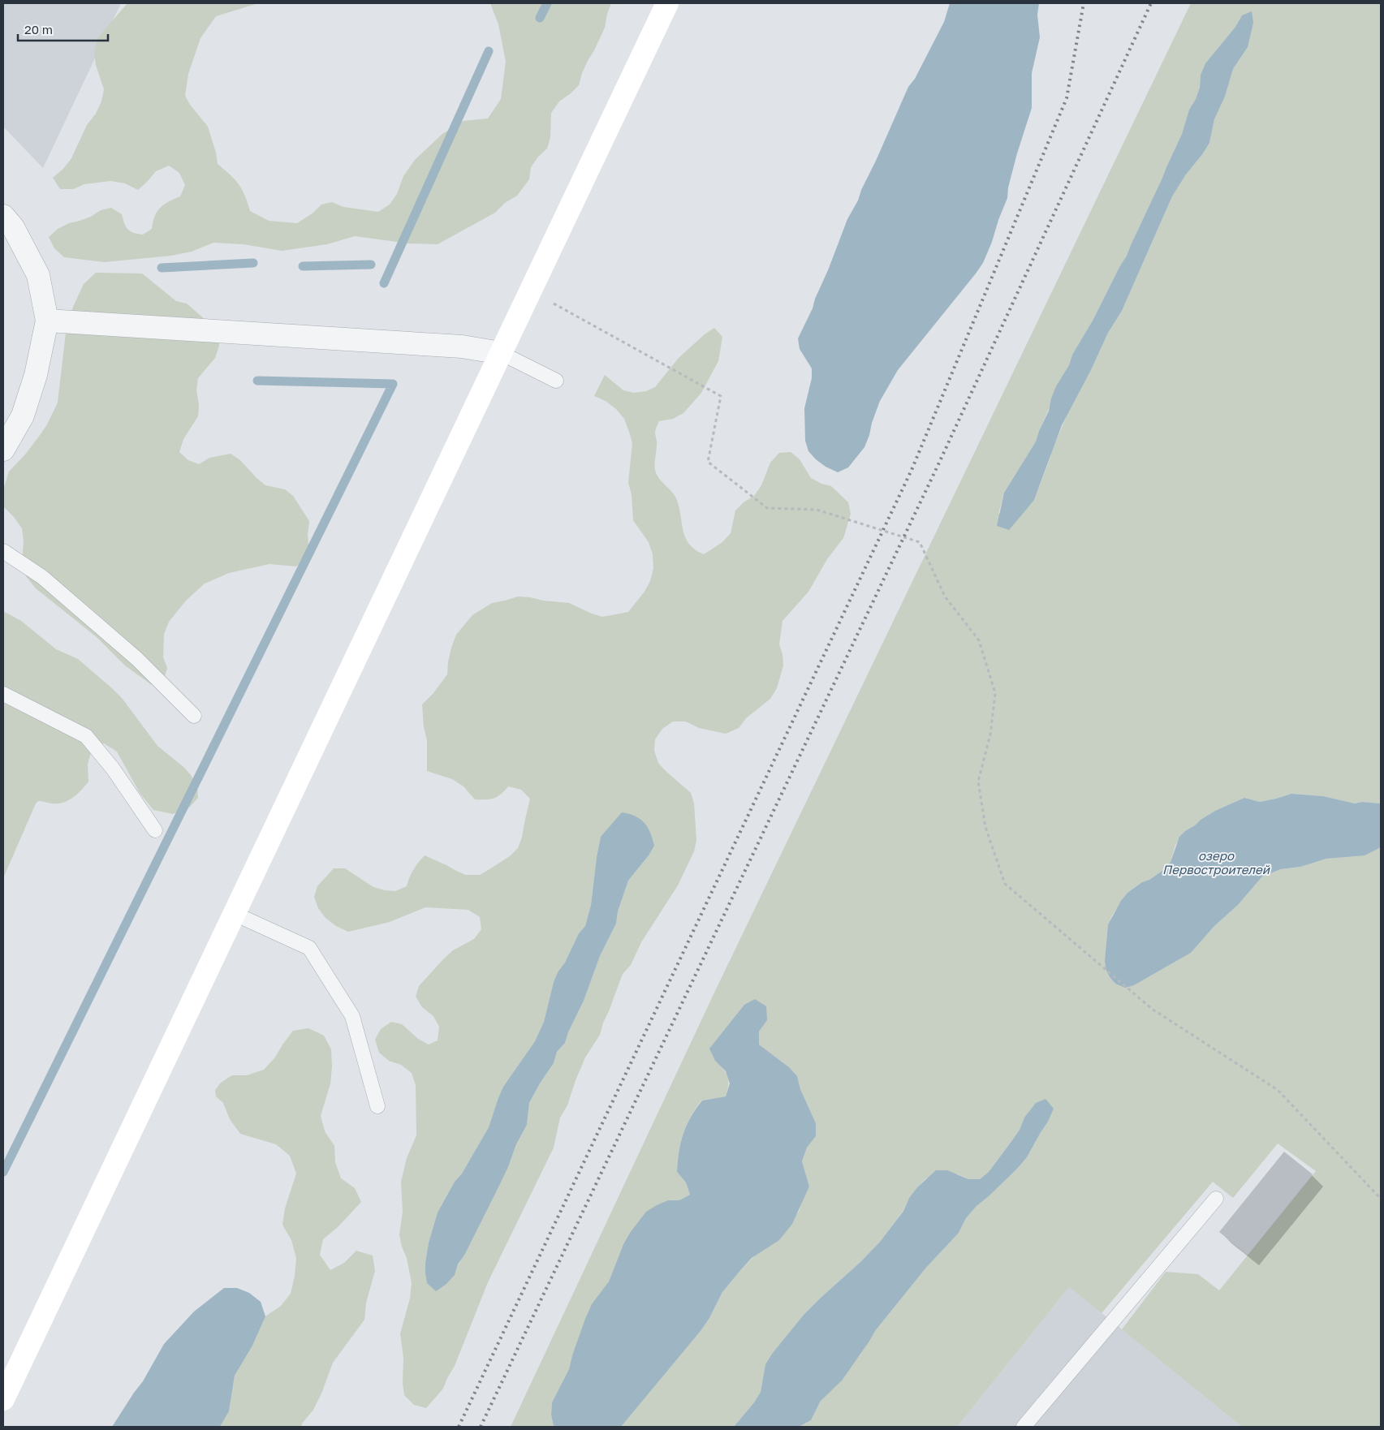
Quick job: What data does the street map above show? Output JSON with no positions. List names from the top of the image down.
{
  "water": ["озеро Первостроителей"],
  "scale_bar": "20 m"
}
